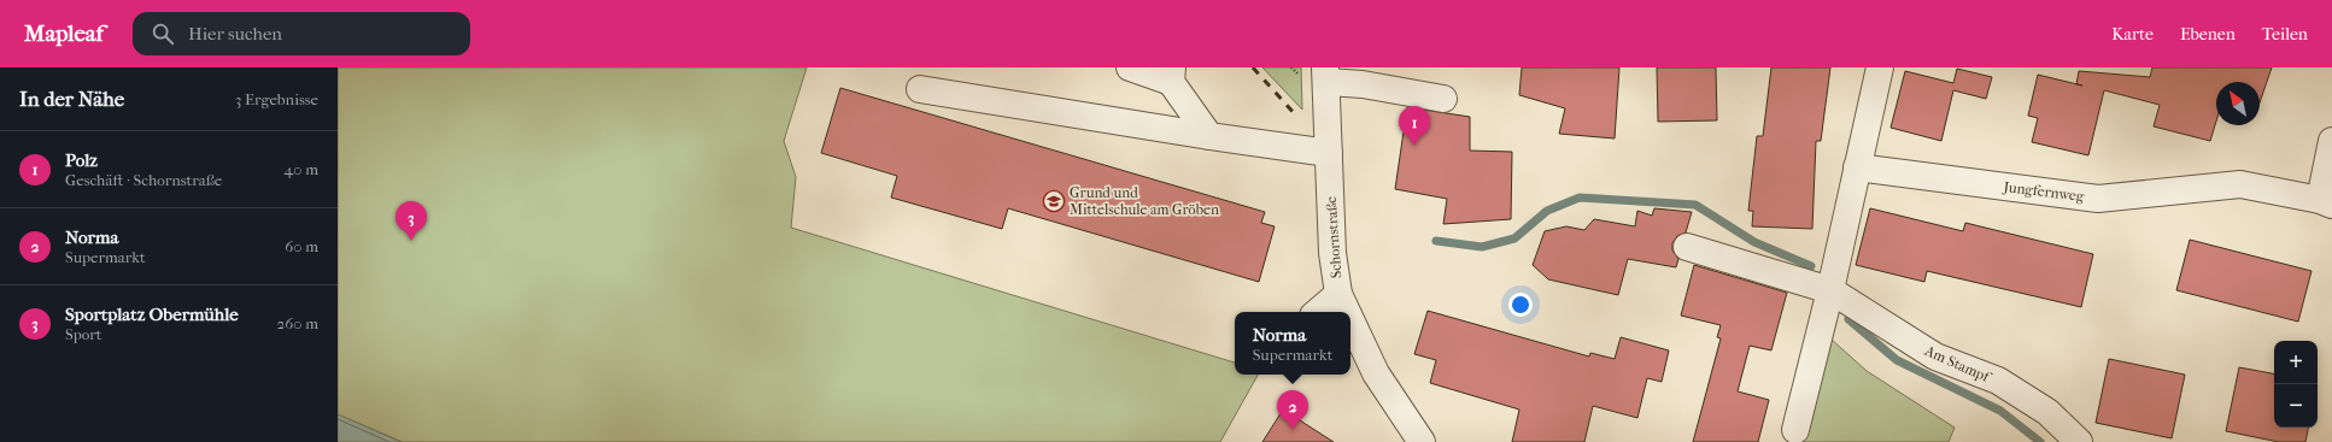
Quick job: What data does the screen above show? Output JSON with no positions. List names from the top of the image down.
{
  "streets": {
    "street": ["Jungfernweg", "Schornstraße", "Am Stampf"]
  },
  "places": {
    "school or university": ["Grund und Mittelschule am Gröben"]
  },
  "north": "top left",
  "page": {
    "header": "Mapleaf",
    "search": "Hier suchen",
    "nav": ["Karte", "Ebenen", "Teilen"],
    "heading": ["In der Nähe", "3 Ergebnisse"],
    "pins": ["1", "3", "2"],
    "list": [
      {
        "mark": "1",
        "name": "Polz",
        "note": "Geschäft · Schornstraße",
        "value": "40 m"
      },
      {
        "mark": "2",
        "name": "Norma",
        "note": "Supermarkt",
        "value": "60 m"
      },
      {
        "mark": "3",
        "name": "Sportplatz Obermühle",
        "note": "Sport",
        "value": "260 m"
      }
    ],
    "popup": ["Norma", "Supermarkt"],
    "map_buttons": ["+", "−"]
  }
}
